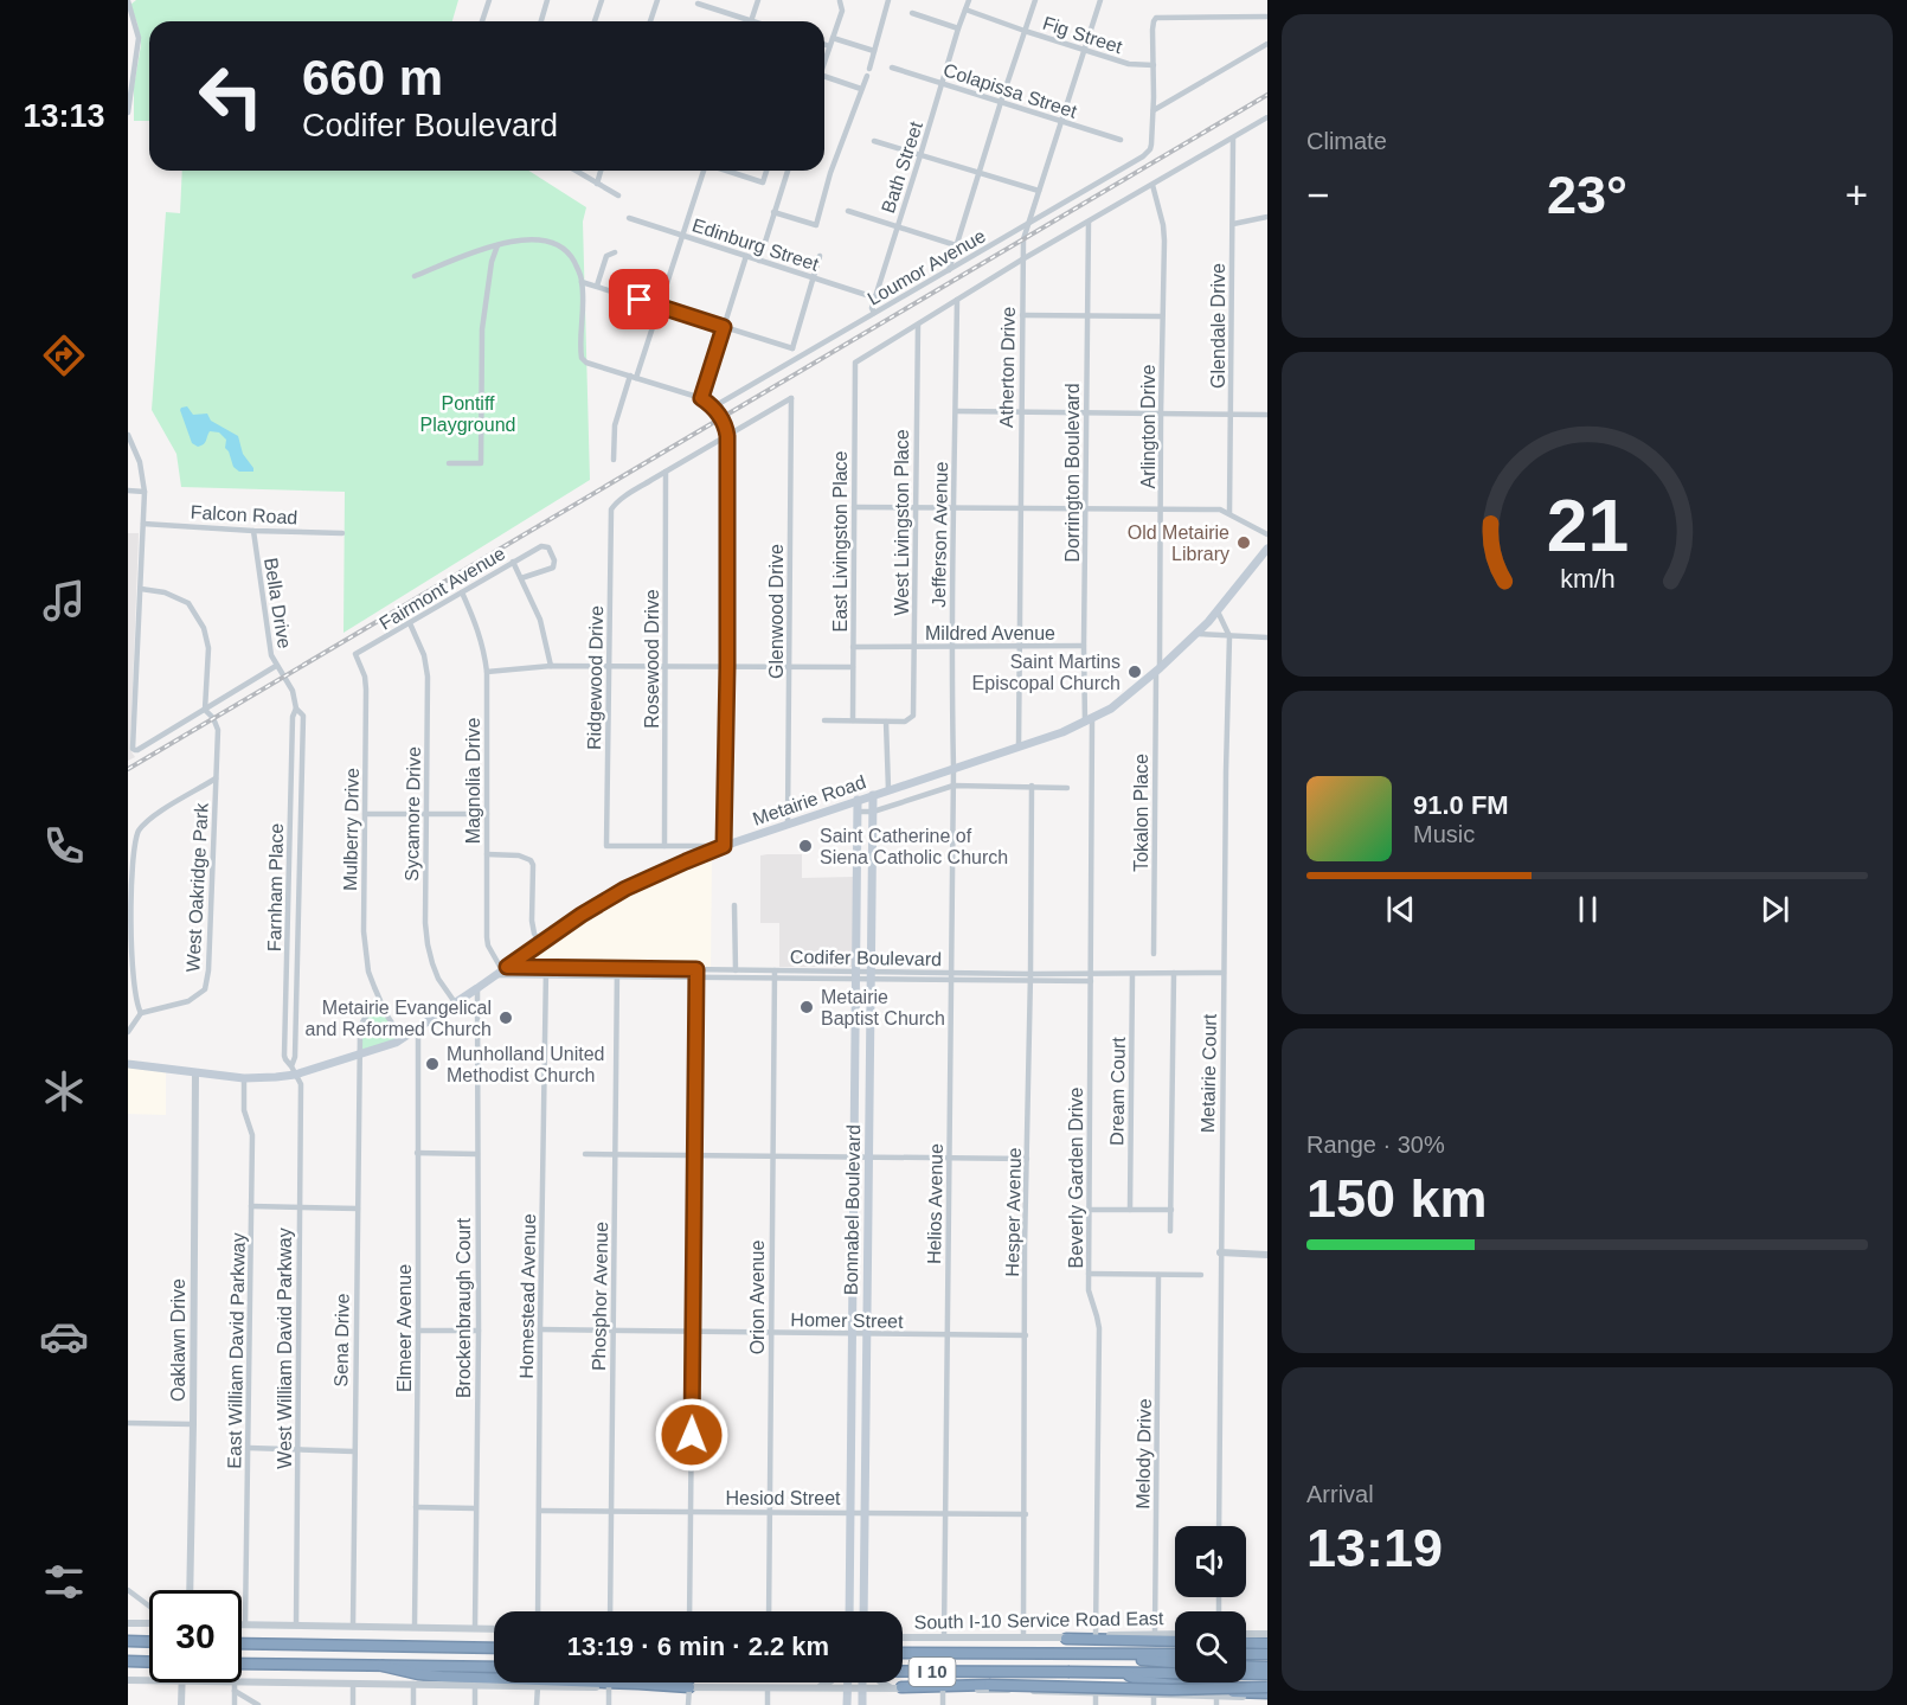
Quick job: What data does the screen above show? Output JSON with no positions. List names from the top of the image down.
{
  "streets": {
    "highway": ["I 10"],
    "main road": ["Metairie Road", "Bonnabel Boulevard"],
    "street": [
      "Fig Street",
      "Colapissa Street",
      "Bath Street",
      "Edinburg Street",
      "Loumor Avenue",
      "Glendale Drive",
      "Atherton Drive",
      "Arlington Drive",
      "Dorrington Boulevard",
      "Falcon Road",
      "West Livingston Place",
      "Jefferson Avenue",
      "East Livingston Place",
      "Fairmont Avenue",
      "Bella Drive",
      "Glenwood Drive",
      "Mildred Avenue",
      "Rosewood Drive",
      "Ridgewood Drive",
      "Magnolia Drive",
      "Tokalon Place",
      "Sycamore Drive",
      "Mulberry Drive",
      "West Oakridge Park",
      "Farnham Place",
      "Codifer Boulevard",
      "Metairie Court",
      "Dream Court",
      "Beverly Garden Drive",
      "Helios Avenue",
      "Hesper Avenue",
      "Homestead Avenue",
      "Phosphor Avenue",
      "Orion Avenue",
      "Brockenbraugh Court",
      "Homer Street",
      "Elmeer Avenue",
      "Oaklawn Drive",
      "Sena Drive",
      "West William David Parkway",
      "East William David Parkway",
      "Melody Drive",
      "Hesiod Street",
      "South I-10 Service Road East"
    ]
  },
  "crossings": [
    ["Fig Street", "Bath Street"],
    ["Fig Street", "Atherton Drive"],
    ["Colapissa Street", "Bath Street"],
    ["Colapissa Street", "Atherton Drive"],
    ["Bath Street", "Edinburg Street"],
    ["Bath Street", "Loumor Avenue"],
    ["Loumor Avenue", "Atherton Drive"],
    ["Atherton Drive", "Mildred Avenue"],
    ["Atherton Drive", "Metairie Road"],
    ["Arlington Drive", "Metairie Road"],
    ["Arlington Drive", "Tokalon Place"],
    ["Dorrington Boulevard", "Mildred Avenue"],
    ["Dorrington Boulevard", "Metairie Road"],
    ["Dorrington Boulevard", "Beverly Garden Drive"],
    ["Falcon Road", "Bella Drive"],
    ["West Livingston Place", "East Livingston Place"],
    ["West Livingston Place", "Mildred Avenue"],
    ["Jefferson Avenue", "Mildred Avenue"],
    ["Jefferson Avenue", "Metairie Road"],
    ["Jefferson Avenue", "Helios Avenue"],
    ["East Livingston Place", "Mildred Avenue"],
    ["Fairmont Avenue", "Magnolia Drive"],
    ["Fairmont Avenue", "Sycamore Drive"],
    ["Fairmont Avenue", "Mulberry Drive"],
    ["Bella Drive", "Farnham Place"],
    ["Glenwood Drive", "Metairie Road"],
    ["Rosewood Drive", "Ridgewood Drive"],
    ["Magnolia Drive", "Metairie Road"],
    ["Magnolia Drive", "Codifer Boulevard"],
    ["Metairie Road", "Tokalon Place"],
    ["Metairie Road", "Sycamore Drive"],
    ["Metairie Road", "Mulberry Drive"],
    ["Metairie Road", "Farnham Place"],
    ["Metairie Road", "Codifer Boulevard"],
    ["Metairie Road", "Metairie Court"],
    ["Metairie Road", "Beverly Garden Drive"],
    ["Metairie Road", "Helios Avenue"],
    ["Metairie Road", "Bonnabel Boulevard"],
    ["Metairie Road", "Brockenbraugh Court"],
    ["Metairie Road", "Elmeer Avenue"],
    ["Metairie Road", "Oaklawn Drive"],
    ["Metairie Road", "Sena Drive"],
    ["Metairie Road", "West William David Parkway"],
    ["Metairie Road", "East William David Parkway"],
    ["Farnham Place", "West William David Parkway"],
    ["Codifer Boulevard", "Metairie Court"],
    ["Codifer Boulevard", "Dream Court"],
    ["Codifer Boulevard", "Beverly Garden Drive"],
    ["Codifer Boulevard", "Helios Avenue"],
    ["Codifer Boulevard", "Bonnabel Boulevard"],
    ["Codifer Boulevard", "Hesper Avenue"],
    ["Codifer Boulevard", "Homestead Avenue"],
    ["Codifer Boulevard", "Phosphor Avenue"],
    ["Codifer Boulevard", "Orion Avenue"],
    ["Beverly Garden Drive", "South I-10 Service Road East"],
    ["Helios Avenue", "Homer Street"],
    ["Helios Avenue", "Hesiod Street"],
    ["Helios Avenue", "South I-10 Service Road East"],
    ["Bonnabel Boulevard", "Homer Street"],
    ["Bonnabel Boulevard", "Hesiod Street"],
    ["Hesper Avenue", "Homer Street"],
    ["Hesper Avenue", "Hesiod Street"],
    ["Hesper Avenue", "South I-10 Service Road East"],
    ["Homestead Avenue", "Homer Street"],
    ["Homestead Avenue", "Hesiod Street"],
    ["Phosphor Avenue", "Homer Street"],
    ["Phosphor Avenue", "Hesiod Street"],
    ["Orion Avenue", "Homer Street"],
    ["Orion Avenue", "Hesiod Street"],
    ["Melody Drive", "South I-10 Service Road East"]
  ],
  "parks": ["Pontiff Playground"],
  "places": [
    "Old Metairie Library",
    "Saint Martins Episcopal Church",
    "Saint Catherine of Siena Catholic Church",
    "Metairie Baptist Church",
    "Metairie Evangelical and Reformed Church",
    "Munholland United Methodist Church"
  ],
  "page": {
    "tabs": "13:13",
    "tile": [
      "Climate",
      ["Range · 30%", "150 km"],
      ["Arrival", "13:19"]
    ],
    "turn": ["660 m", "Codifer Boulevard"],
    "heat": ["−", "23°", "+"],
    "song": ["91.0 FM", "Music"],
    "limit": "30",
    "trip": "13:19 · 6 min · 2.2 km",
    "gauge": ["21", "km/h"]
  }
}
